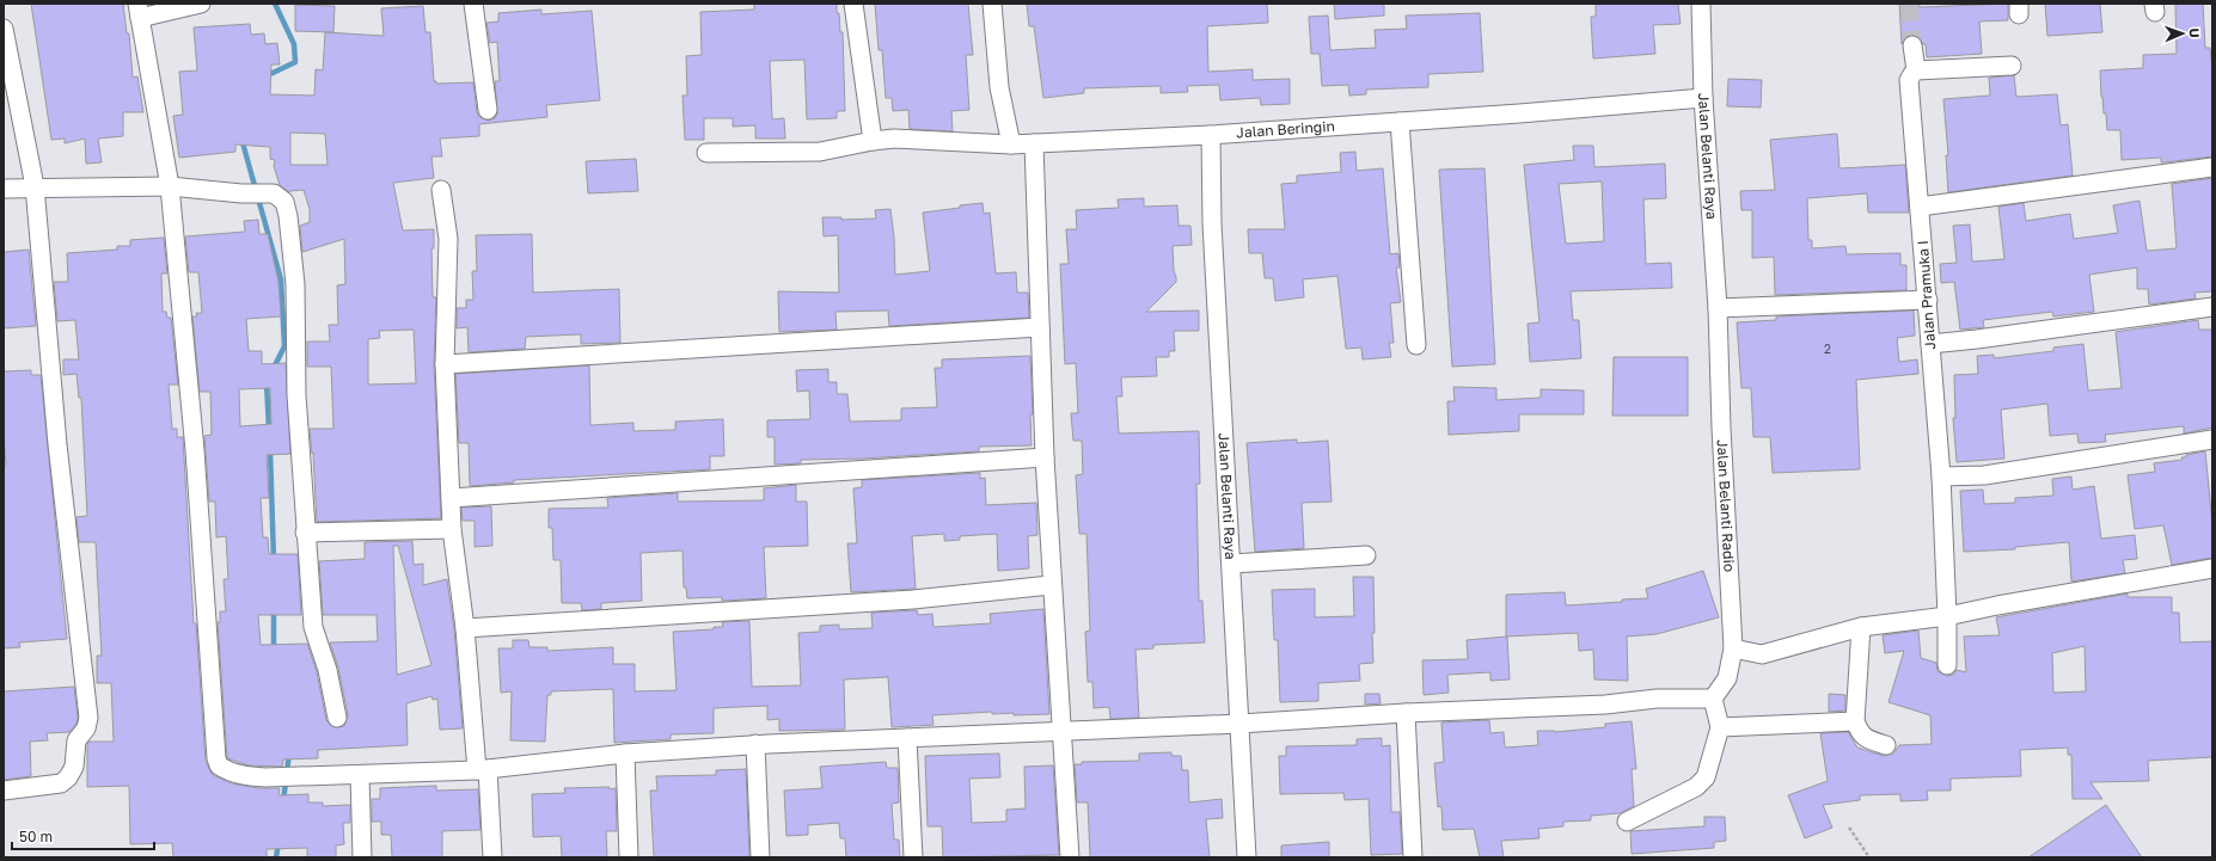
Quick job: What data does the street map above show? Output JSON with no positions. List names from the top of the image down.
{
  "streets": {
    "street": [
      "Jalan Beringin",
      "Jalan Belanti Raya",
      "Jalan Pramuka I",
      "Jalan Belanti Radio"
    ]
  },
  "crossings": [
    ["Jalan Beringin", "Jalan Belanti Raya"],
    ["Jalan Belanti Raya", "Jalan Belanti Radio"]
  ],
  "house_numbers": ["2"],
  "scale_bar": "50 m",
  "north": "right"
}
